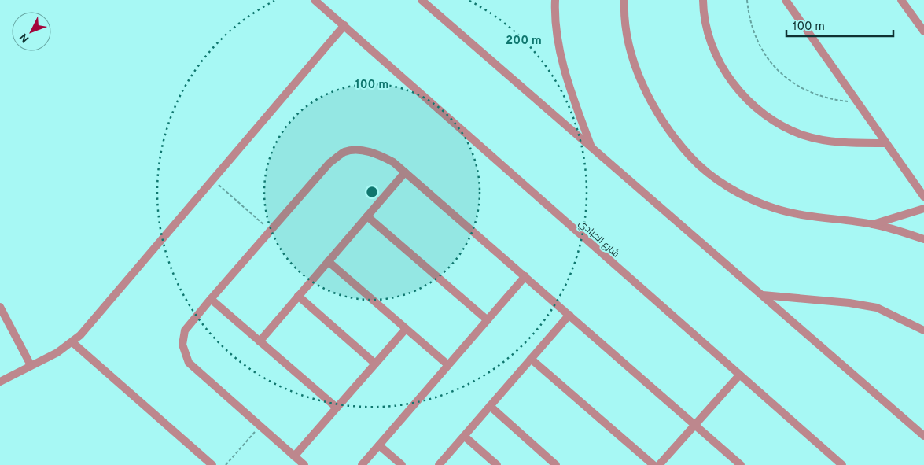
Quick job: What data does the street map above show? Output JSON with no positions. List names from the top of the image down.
{
  "streets": {
    "street": ["شارع العبادي"]
  },
  "scale_bar": "100 m",
  "north": "bottom left",
  "rings": ["200 m", "100 m"]
}
